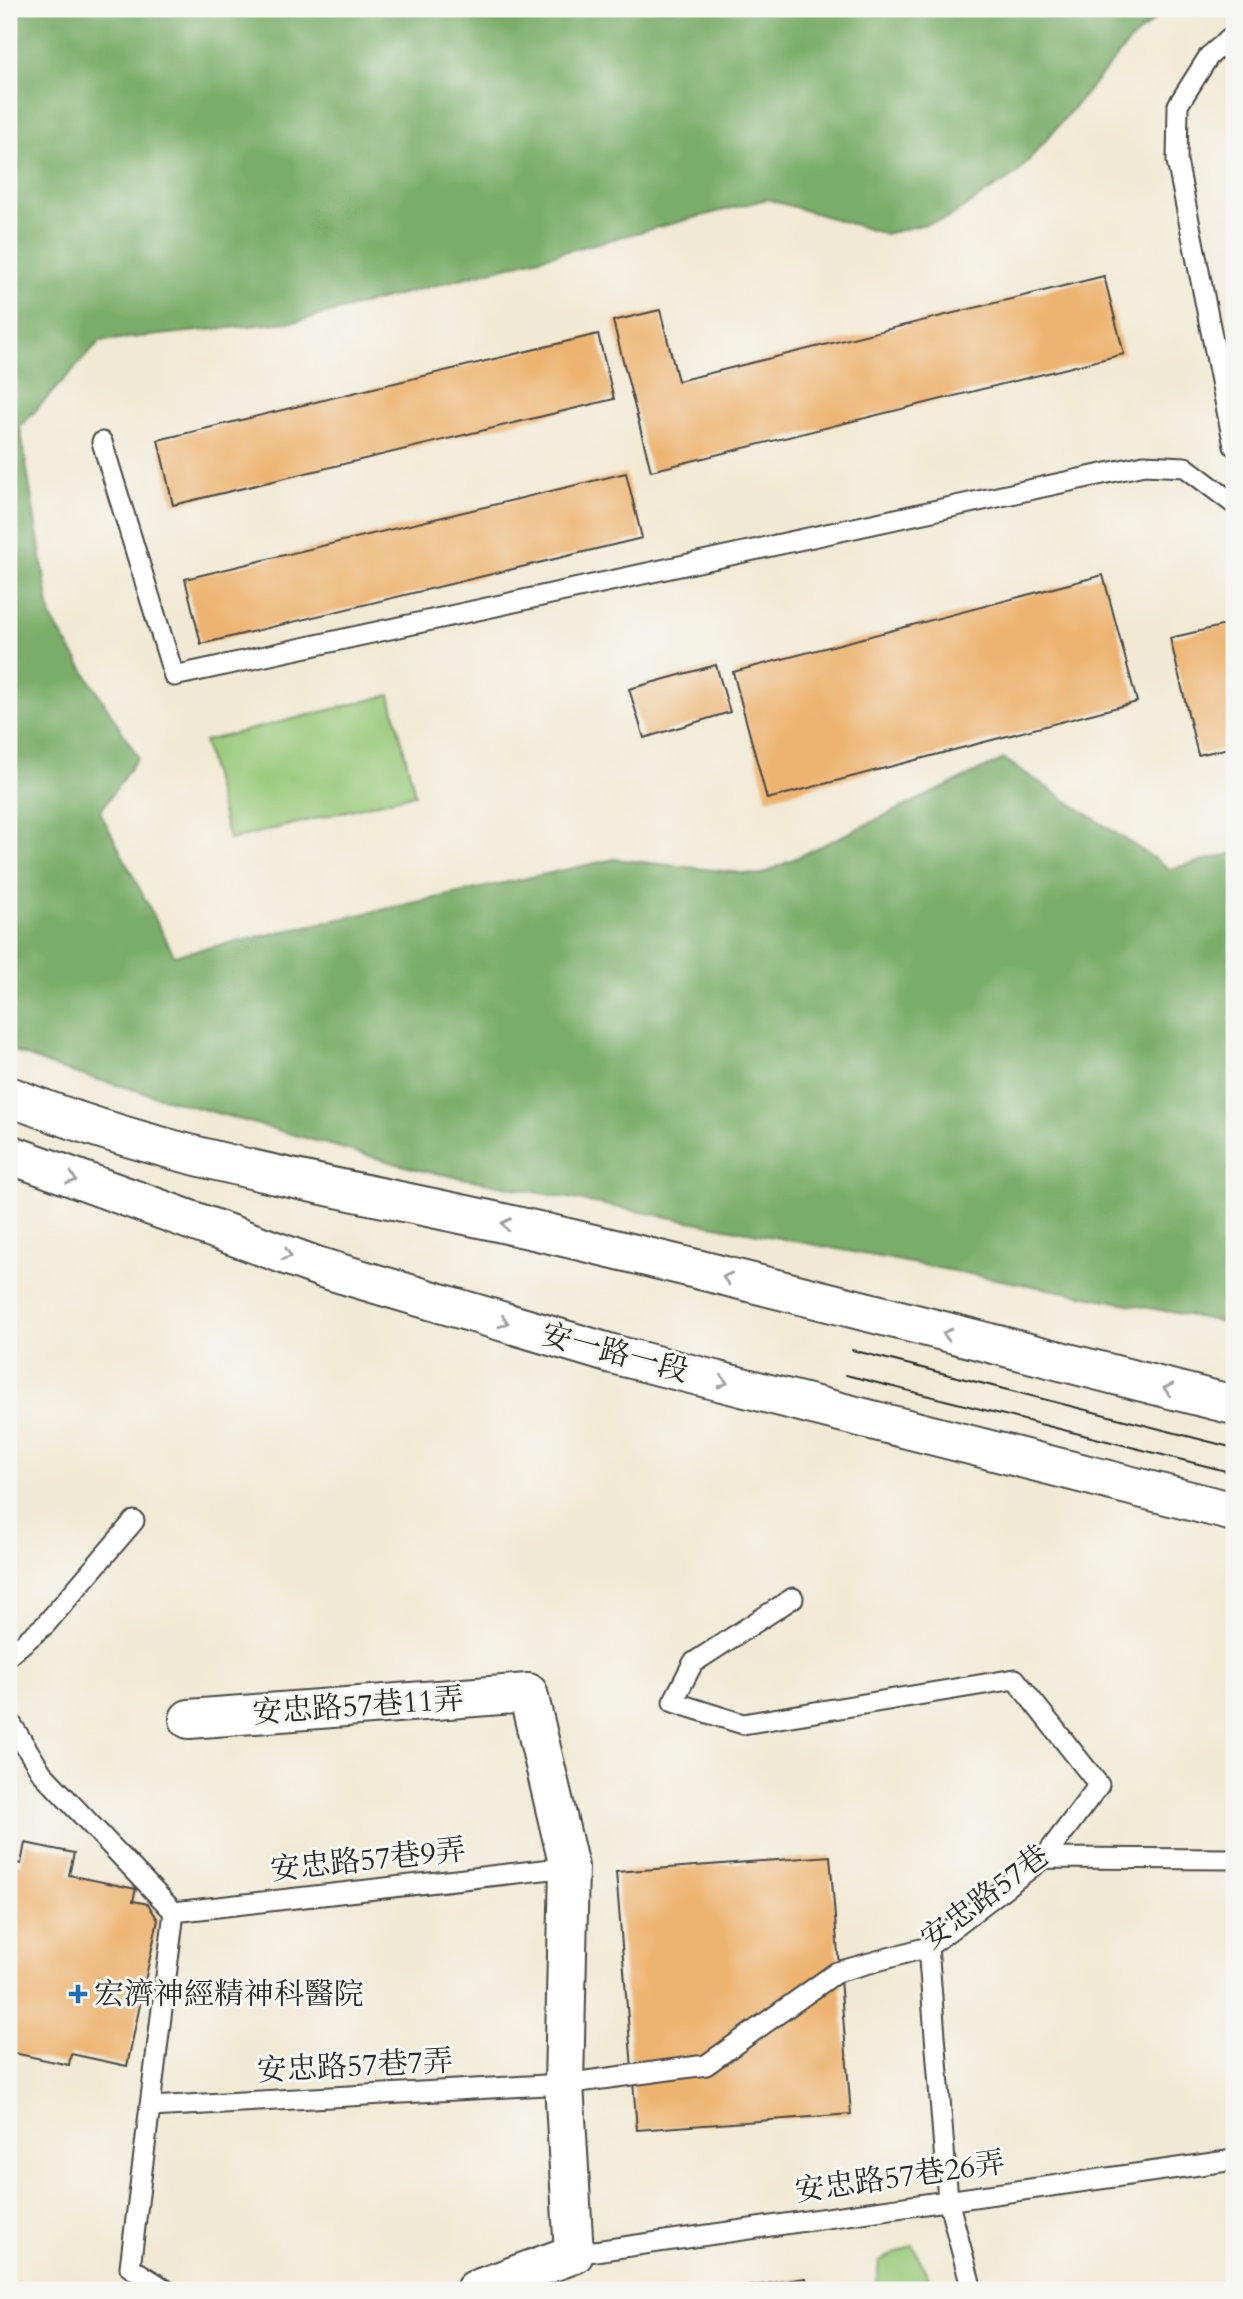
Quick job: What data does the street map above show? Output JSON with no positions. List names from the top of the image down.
{
  "streets": {
    "street": ["安一路一段", "安忠路57巷11弄"],
    "lane": [
      "安忠路57巷9弄",
      "安忠路57巷",
      "安忠路57巷7弄",
      "安忠路57巷26弄"
    ]
  },
  "crossings": [
    ["安忠路57巷11弄", "安忠路57巷9弄"],
    ["安忠路57巷", "安忠路57巷7弄"]
  ],
  "places": {
    "health": ["宏濟神經精神科醫院"]
  }
}
